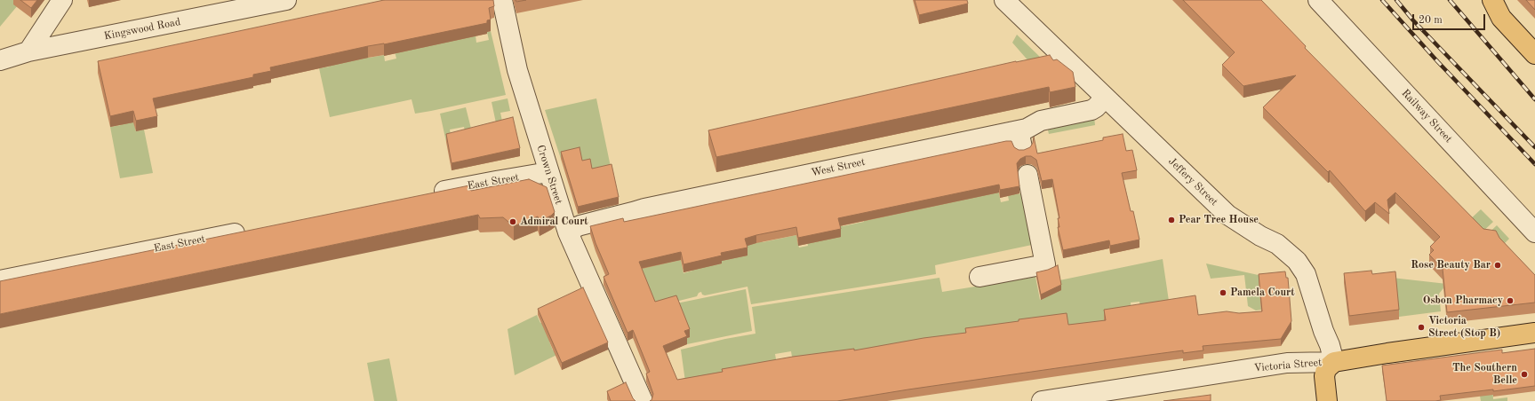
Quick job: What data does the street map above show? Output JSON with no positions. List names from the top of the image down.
{
  "streets": {
    "main road": ["Victoria Street"],
    "street": [
      "Kingswood Road",
      "Railway Street",
      "West Street",
      "Crown Street",
      "East Street",
      "Jeffery Street"
    ]
  },
  "crossings": [
    ["West Street", "Crown Street"],
    ["West Street", "Jeffery Street"],
    ["Crown Street", "East Street"],
    ["Jeffery Street", "Victoria Street"]
  ],
  "places": [
    "Pear Tree House",
    "Admiral Court",
    "Rose Beauty Bar",
    "Pamela Court",
    "Osbon Pharmacy",
    "Victoria Street (Stop B)",
    "The Southern Belle"
  ],
  "scale_bar": "20 m"
}
